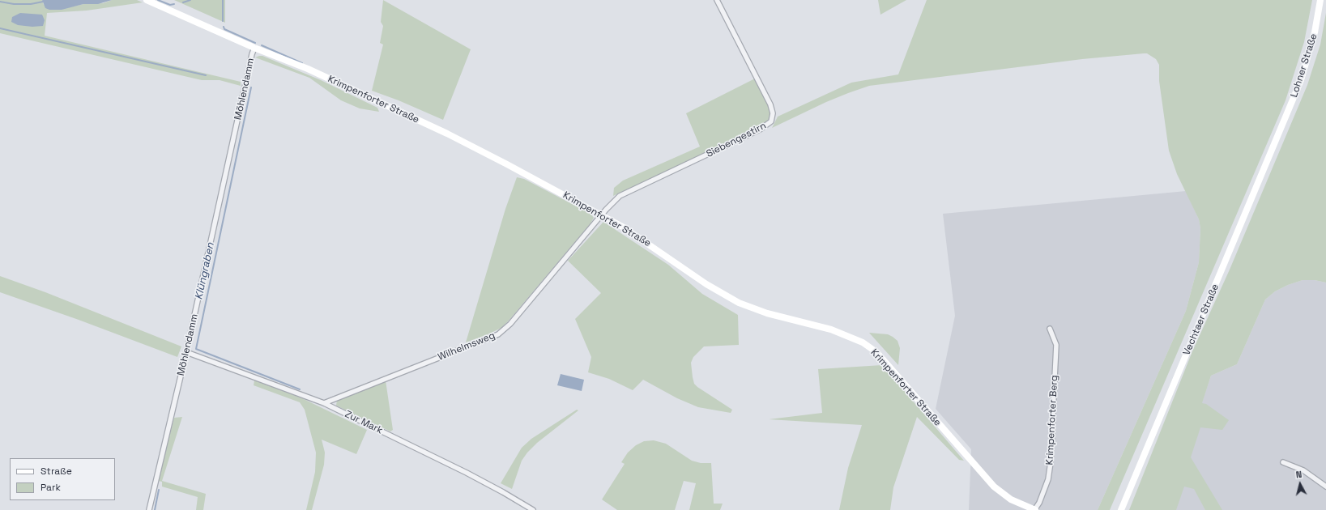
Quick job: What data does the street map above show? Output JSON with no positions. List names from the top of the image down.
{
  "streets": {
    "street": [
      "Lohner Straße",
      "Möhlendamm",
      "Krimpenforter Straße",
      "Siebengestirn",
      "Vechtaer Straße",
      "Wilhelmsweg",
      "Krimpenforter Berg",
      "Zur Mark"
    ]
  },
  "crossings": [
    ["Lohner Straße", "Vechtaer Straße"],
    ["Möhlendamm", "Krimpenforter Straße"],
    ["Möhlendamm", "Zur Mark"],
    ["Krimpenforter Straße", "Siebengestirn"],
    ["Krimpenforter Straße", "Wilhelmsweg"],
    ["Krimpenforter Straße", "Krimpenforter Berg"],
    ["Siebengestirn", "Wilhelmsweg"],
    ["Wilhelmsweg", "Zur Mark"]
  ],
  "water": ["Klüngraben"],
  "legend": ["Straße", "Park"],
  "north": "top"
}
